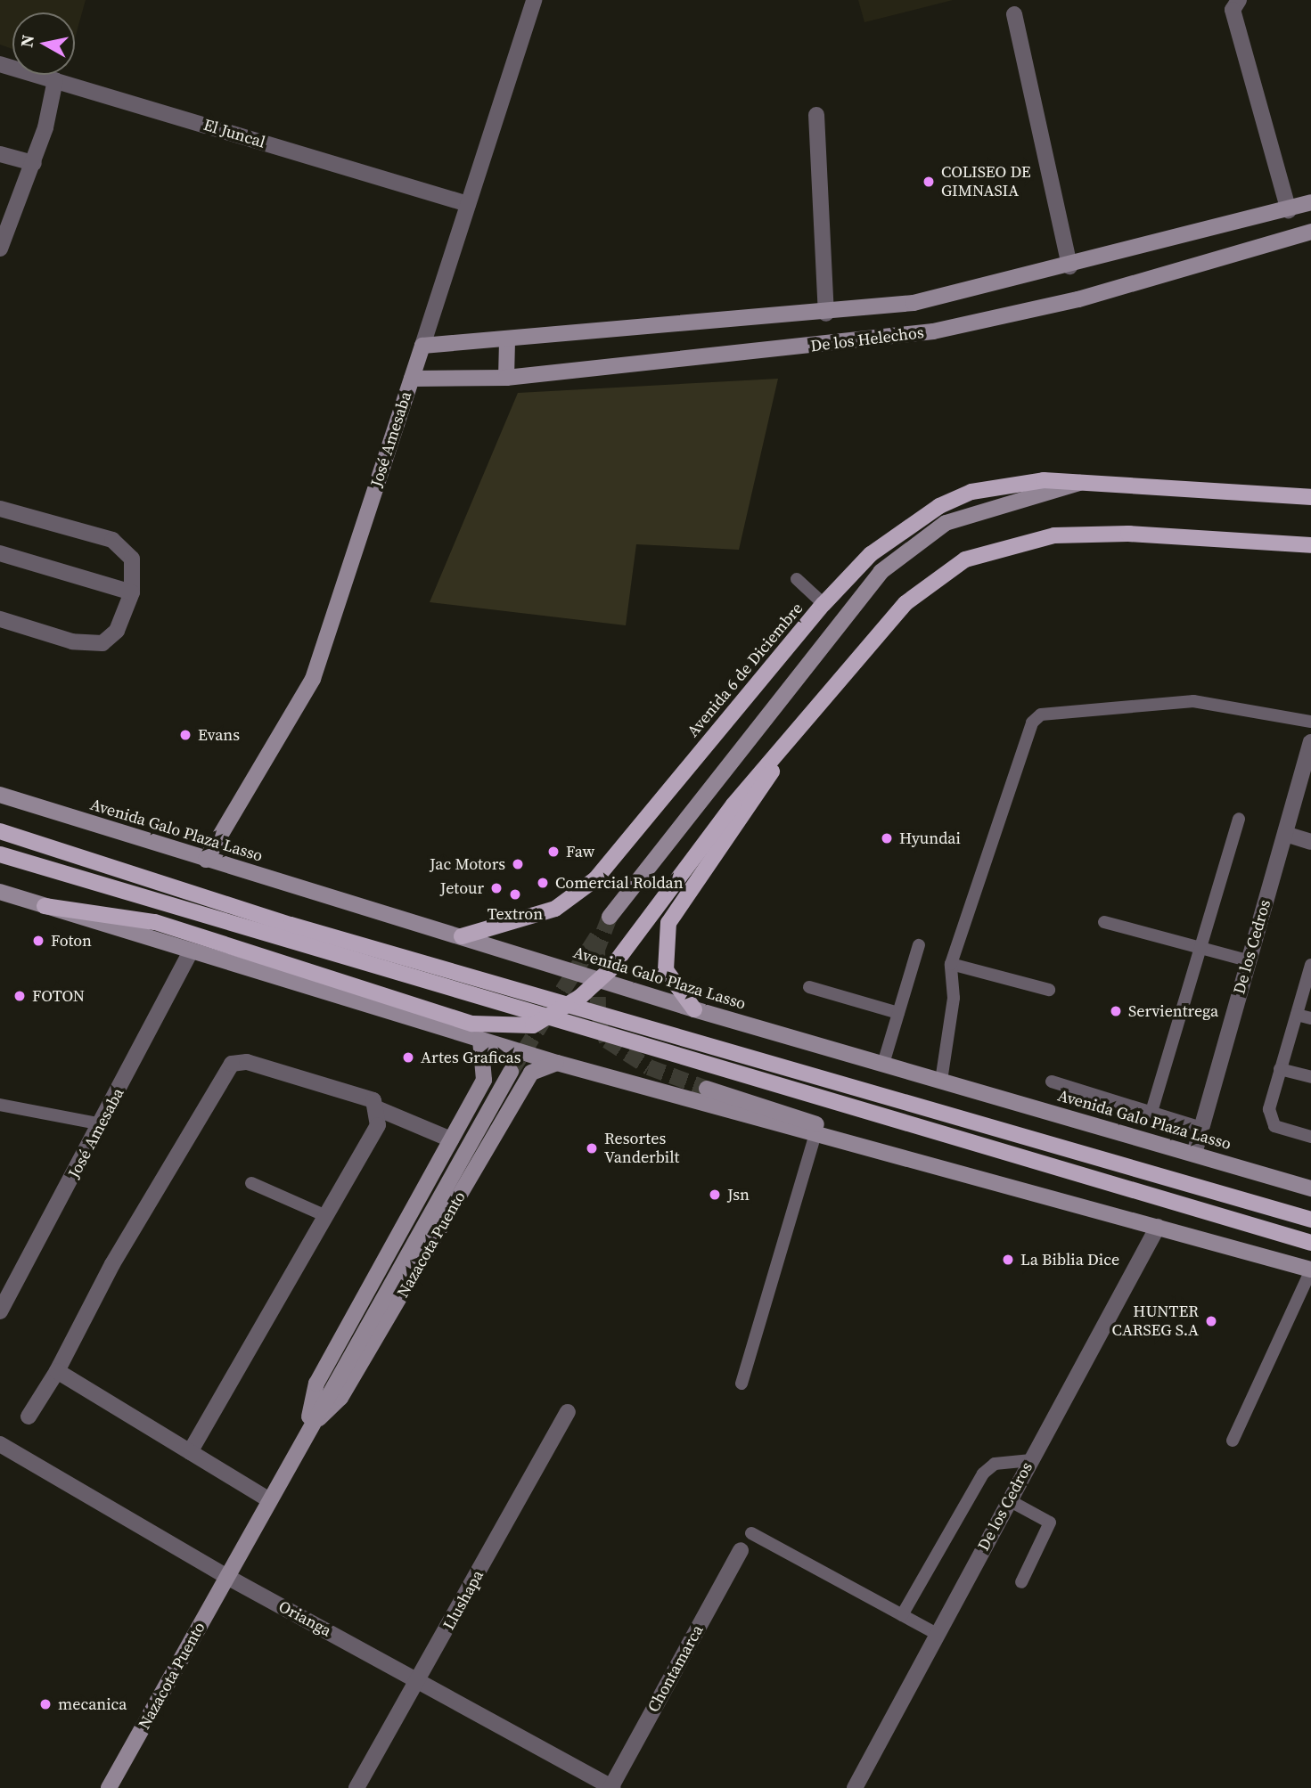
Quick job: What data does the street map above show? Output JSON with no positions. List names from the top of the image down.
{
  "streets": {
    "main road": [
      "De los Helechos",
      "José Amesaba",
      "Avenida 6 de Diciembre",
      "Avenida Galo Plaza Lasso",
      "Nazacota Puento"
    ],
    "street": [
      "El Juncal",
      "De los Cedros",
      "Llushapa",
      "Orianga",
      "Chontamarca"
    ]
  },
  "crossings": [
    ["El Juncal", "José Amesaba"],
    ["De los Helechos", "José Amesaba"],
    ["José Amesaba", "Avenida Galo Plaza Lasso"],
    ["Avenida 6 de Diciembre", "Avenida Galo Plaza Lasso"],
    ["Avenida Galo Plaza Lasso", "De los Cedros"],
    ["Nazacota Puento", "Orianga"],
    ["Llushapa", "Orianga"],
    ["Orianga", "Chontamarca"]
  ],
  "places": [
    "COLISEO DE GIMNASIA",
    "Evans",
    "Hyundai",
    "Faw",
    "Jac Motors",
    "Comercial Roldan",
    "Jetour",
    "Textron",
    "Foton",
    "FOTON",
    "Servientrega",
    "Artes Graficas",
    "Resortes Vanderbilt",
    "Jsn",
    "La Biblia Dice",
    "HUNTER CARSEG S.A",
    "mecanica"
  ],
  "north": "left"
}
